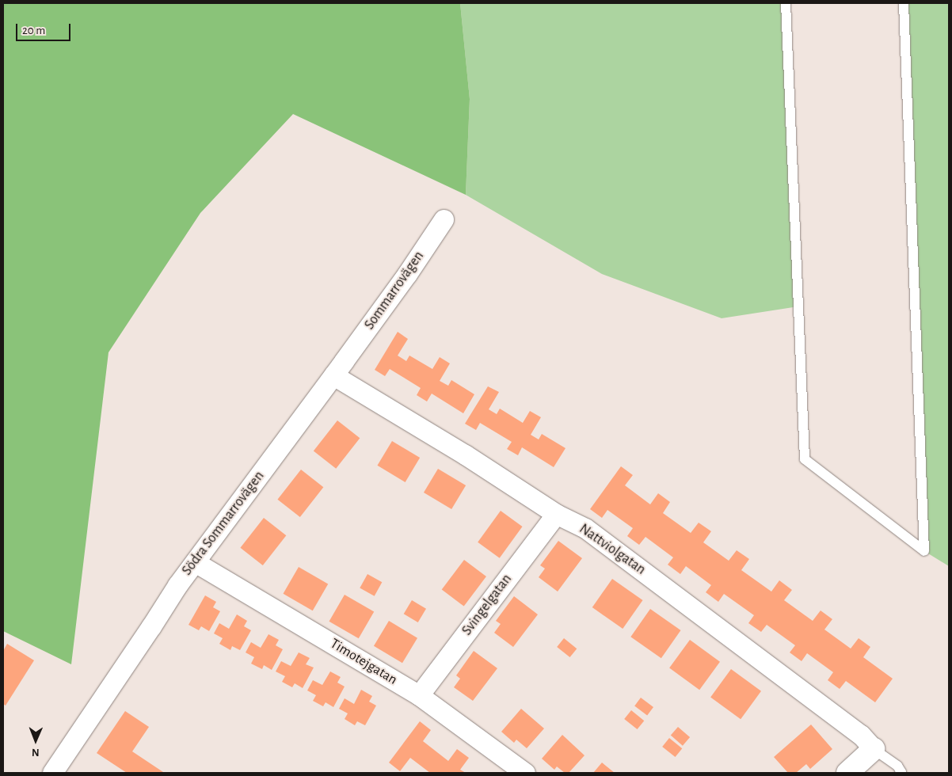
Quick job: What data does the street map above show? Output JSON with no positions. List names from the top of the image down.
{
  "streets": {
    "street": [
      "Sommarrovägen",
      "Södra Sommarrovägen",
      "Nattviolgatan",
      "Svingelgatan",
      "Timotejgatan"
    ]
  },
  "crossings": [
    ["Sommarrovägen", "Södra Sommarrovägen"],
    ["Sommarrovägen", "Nattviolgatan"],
    ["Södra Sommarrovägen", "Nattviolgatan"],
    ["Södra Sommarrovägen", "Timotejgatan"],
    ["Nattviolgatan", "Svingelgatan"],
    ["Svingelgatan", "Timotejgatan"]
  ],
  "scale_bar": "20 m",
  "north": "bottom"
}
